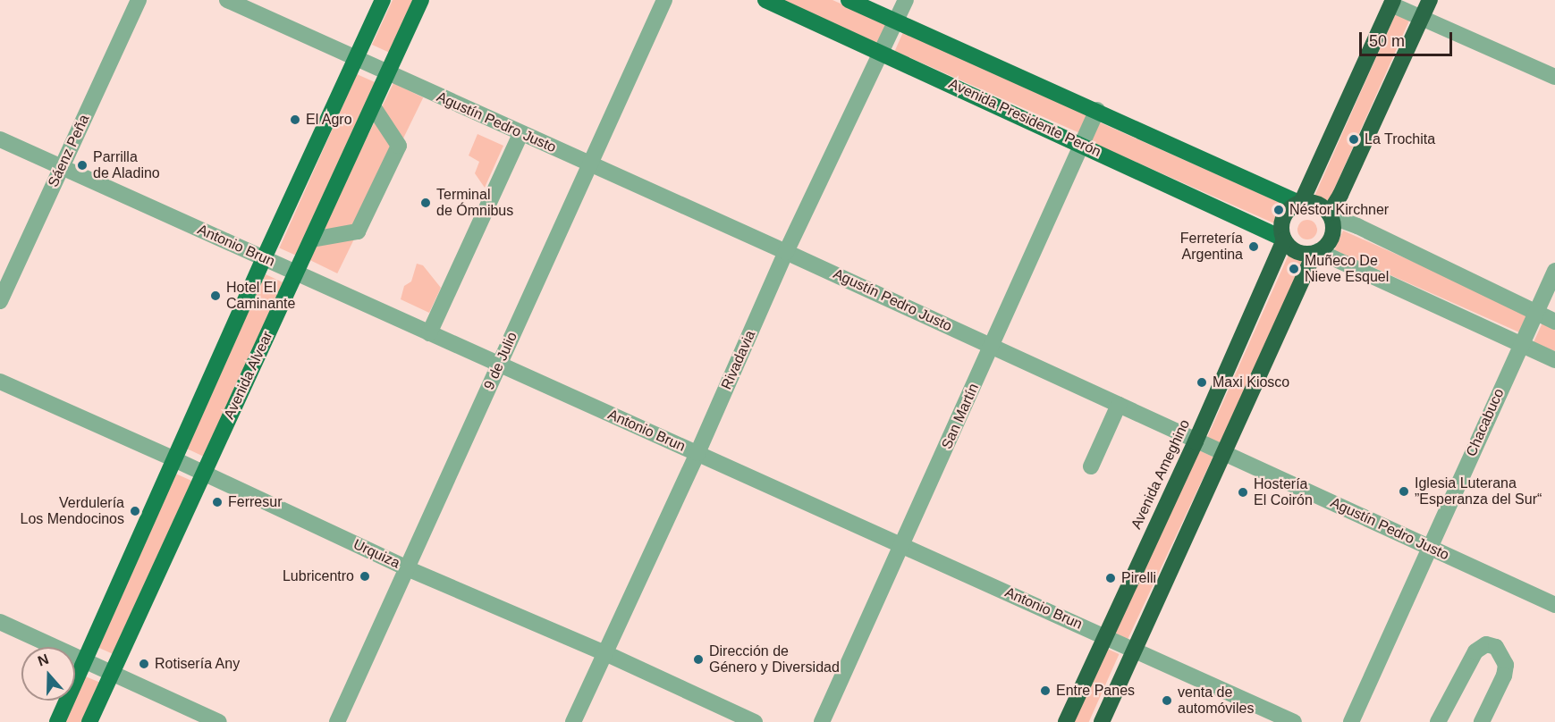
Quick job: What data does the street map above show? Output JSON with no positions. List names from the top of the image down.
{
  "streets": {
    "highway": ["Avenida Ameghino"],
    "main road": ["Avenida Presidente Perón", "Avenida Alvear"],
    "street": [
      "Agustín Pedro Justo",
      "Sáenz Peña",
      "Antonio Brun",
      "Rivadavia",
      "9 de Julio",
      "San Martín",
      "Chacabuco",
      "Urquiza"
    ]
  },
  "crossings": [
    ["Avenida Presidente Perón", "Rivadavia"],
    ["Avenida Presidente Perón", "San Martín"],
    ["Avenida Presidente Perón", "Avenida Ameghino"],
    ["Agustín Pedro Justo", "Rivadavia"],
    ["Agustín Pedro Justo", "9 de Julio"],
    ["Agustín Pedro Justo", "Avenida Alvear"],
    ["Agustín Pedro Justo", "San Martín"],
    ["Agustín Pedro Justo", "Chacabuco"],
    ["Agustín Pedro Justo", "Avenida Ameghino"],
    ["Sáenz Peña", "Antonio Brun"],
    ["Antonio Brun", "Rivadavia"],
    ["Antonio Brun", "9 de Julio"],
    ["Antonio Brun", "Avenida Alvear"],
    ["Antonio Brun", "San Martín"],
    ["Antonio Brun", "Avenida Ameghino"],
    ["Rivadavia", "Urquiza"],
    ["9 de Julio", "Urquiza"],
    ["Avenida Alvear", "Urquiza"]
  ],
  "places": [
    "El Agro",
    "La Trochita",
    "Parrilla de Aladino",
    "Terminal de Ómnibus",
    "Néstor Kirchner",
    "Ferretería Argentina",
    "Muñeco De Nieve Esquel",
    "Hotel El Caminante",
    "Maxi Kiosco",
    "Iglesia Luterana ”Esperanza del Sur“",
    "Hostería El Coirón",
    "Ferresur",
    "Verdulería Los Mendocinos",
    "Lubricentro",
    "Pirelli",
    "Dirección de Género y Diversidad",
    "Rotisería Any",
    "Entre Panes",
    "venta de automóviles"
  ],
  "scale_bar": "50 m",
  "north": "top"
}
